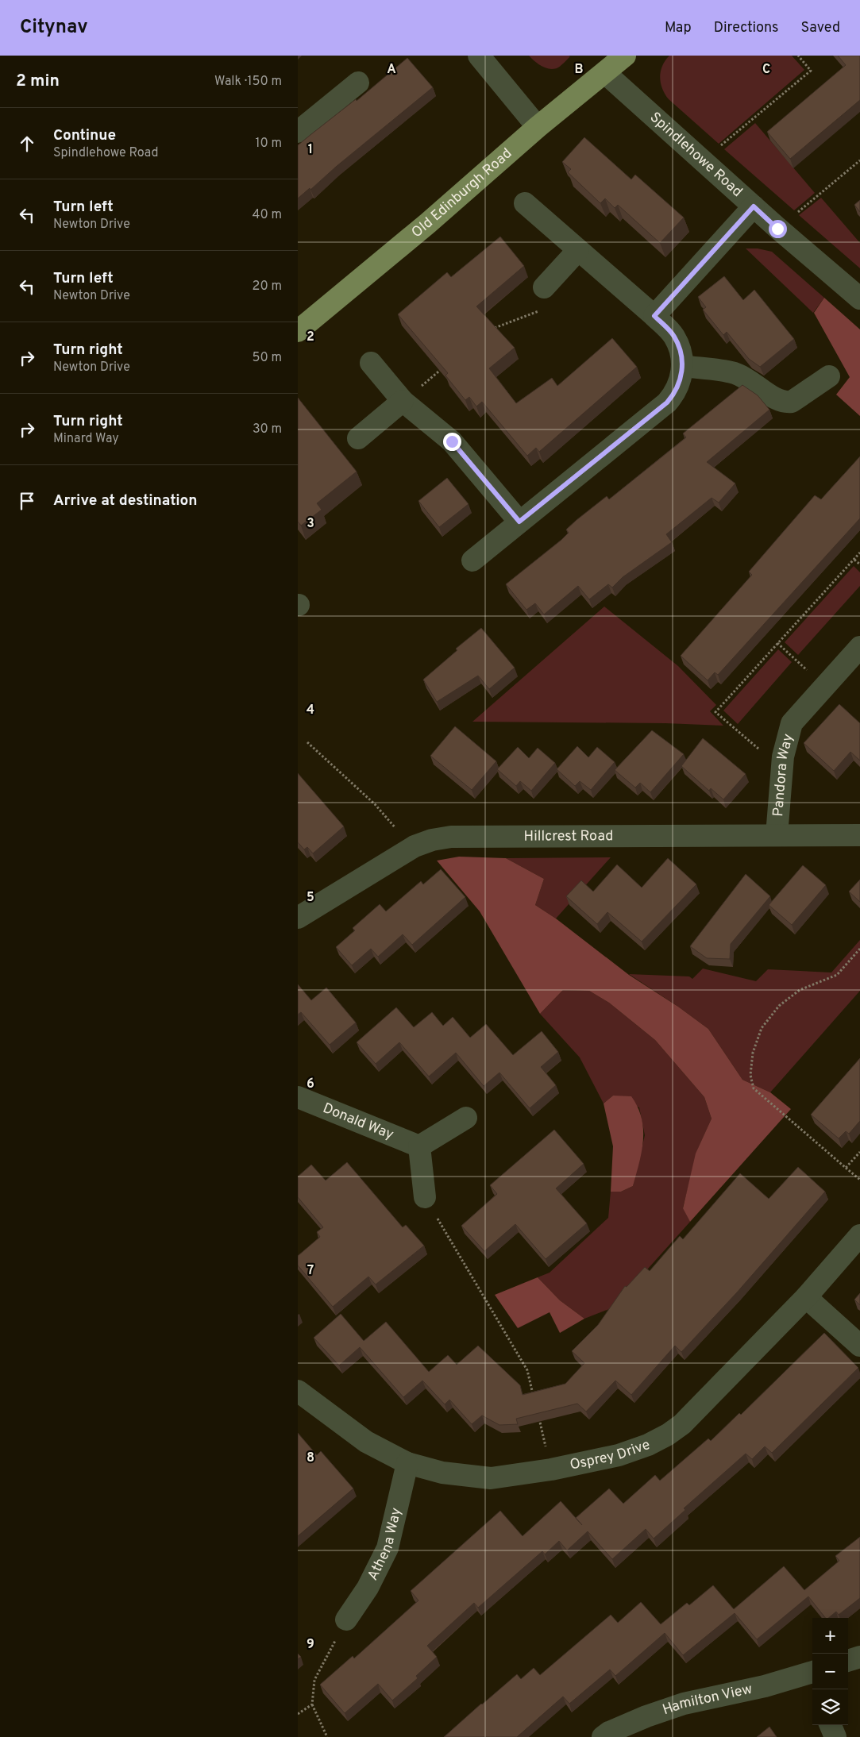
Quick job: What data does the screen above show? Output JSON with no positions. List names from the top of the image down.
{
  "streets": {
    "main road": ["Old Edinburgh Road"],
    "street": [
      "Spindlehowe Road",
      "Pandora Way",
      "Hillcrest Road",
      "Donald Way",
      "Osprey Drive",
      "Athena Way",
      "Hamilton View"
    ]
  },
  "crossings": [
    ["Spindlehowe Road", "Old Edinburgh Road"],
    ["Pandora Way", "Hillcrest Road"],
    ["Osprey Drive", "Athena Way"]
  ],
  "page": {
    "header": "Citynav",
    "nav": ["Map", "Directions", "Saved"],
    "heading": ["2 min", "Walk · 150 m"],
    "list": [
      ["Continue", "Spindlehowe Road", "10 m"],
      ["Turn left", "Newton Drive", "40 m"],
      ["Turn left", "Newton Drive", "20 m"],
      ["Turn right", "Newton Drive", "50 m"],
      ["Turn right", "Minard Way", "30 m"],
      "Arrive at destination"
    ],
    "map_buttons": ["+", "−"]
  },
  "grid": {
    "columns": ["A", "B", "C"],
    "rows": [
      "1",
      "2",
      "3",
      "4",
      "5",
      "6",
      "7",
      "8",
      "9"
    ]
  }
}
